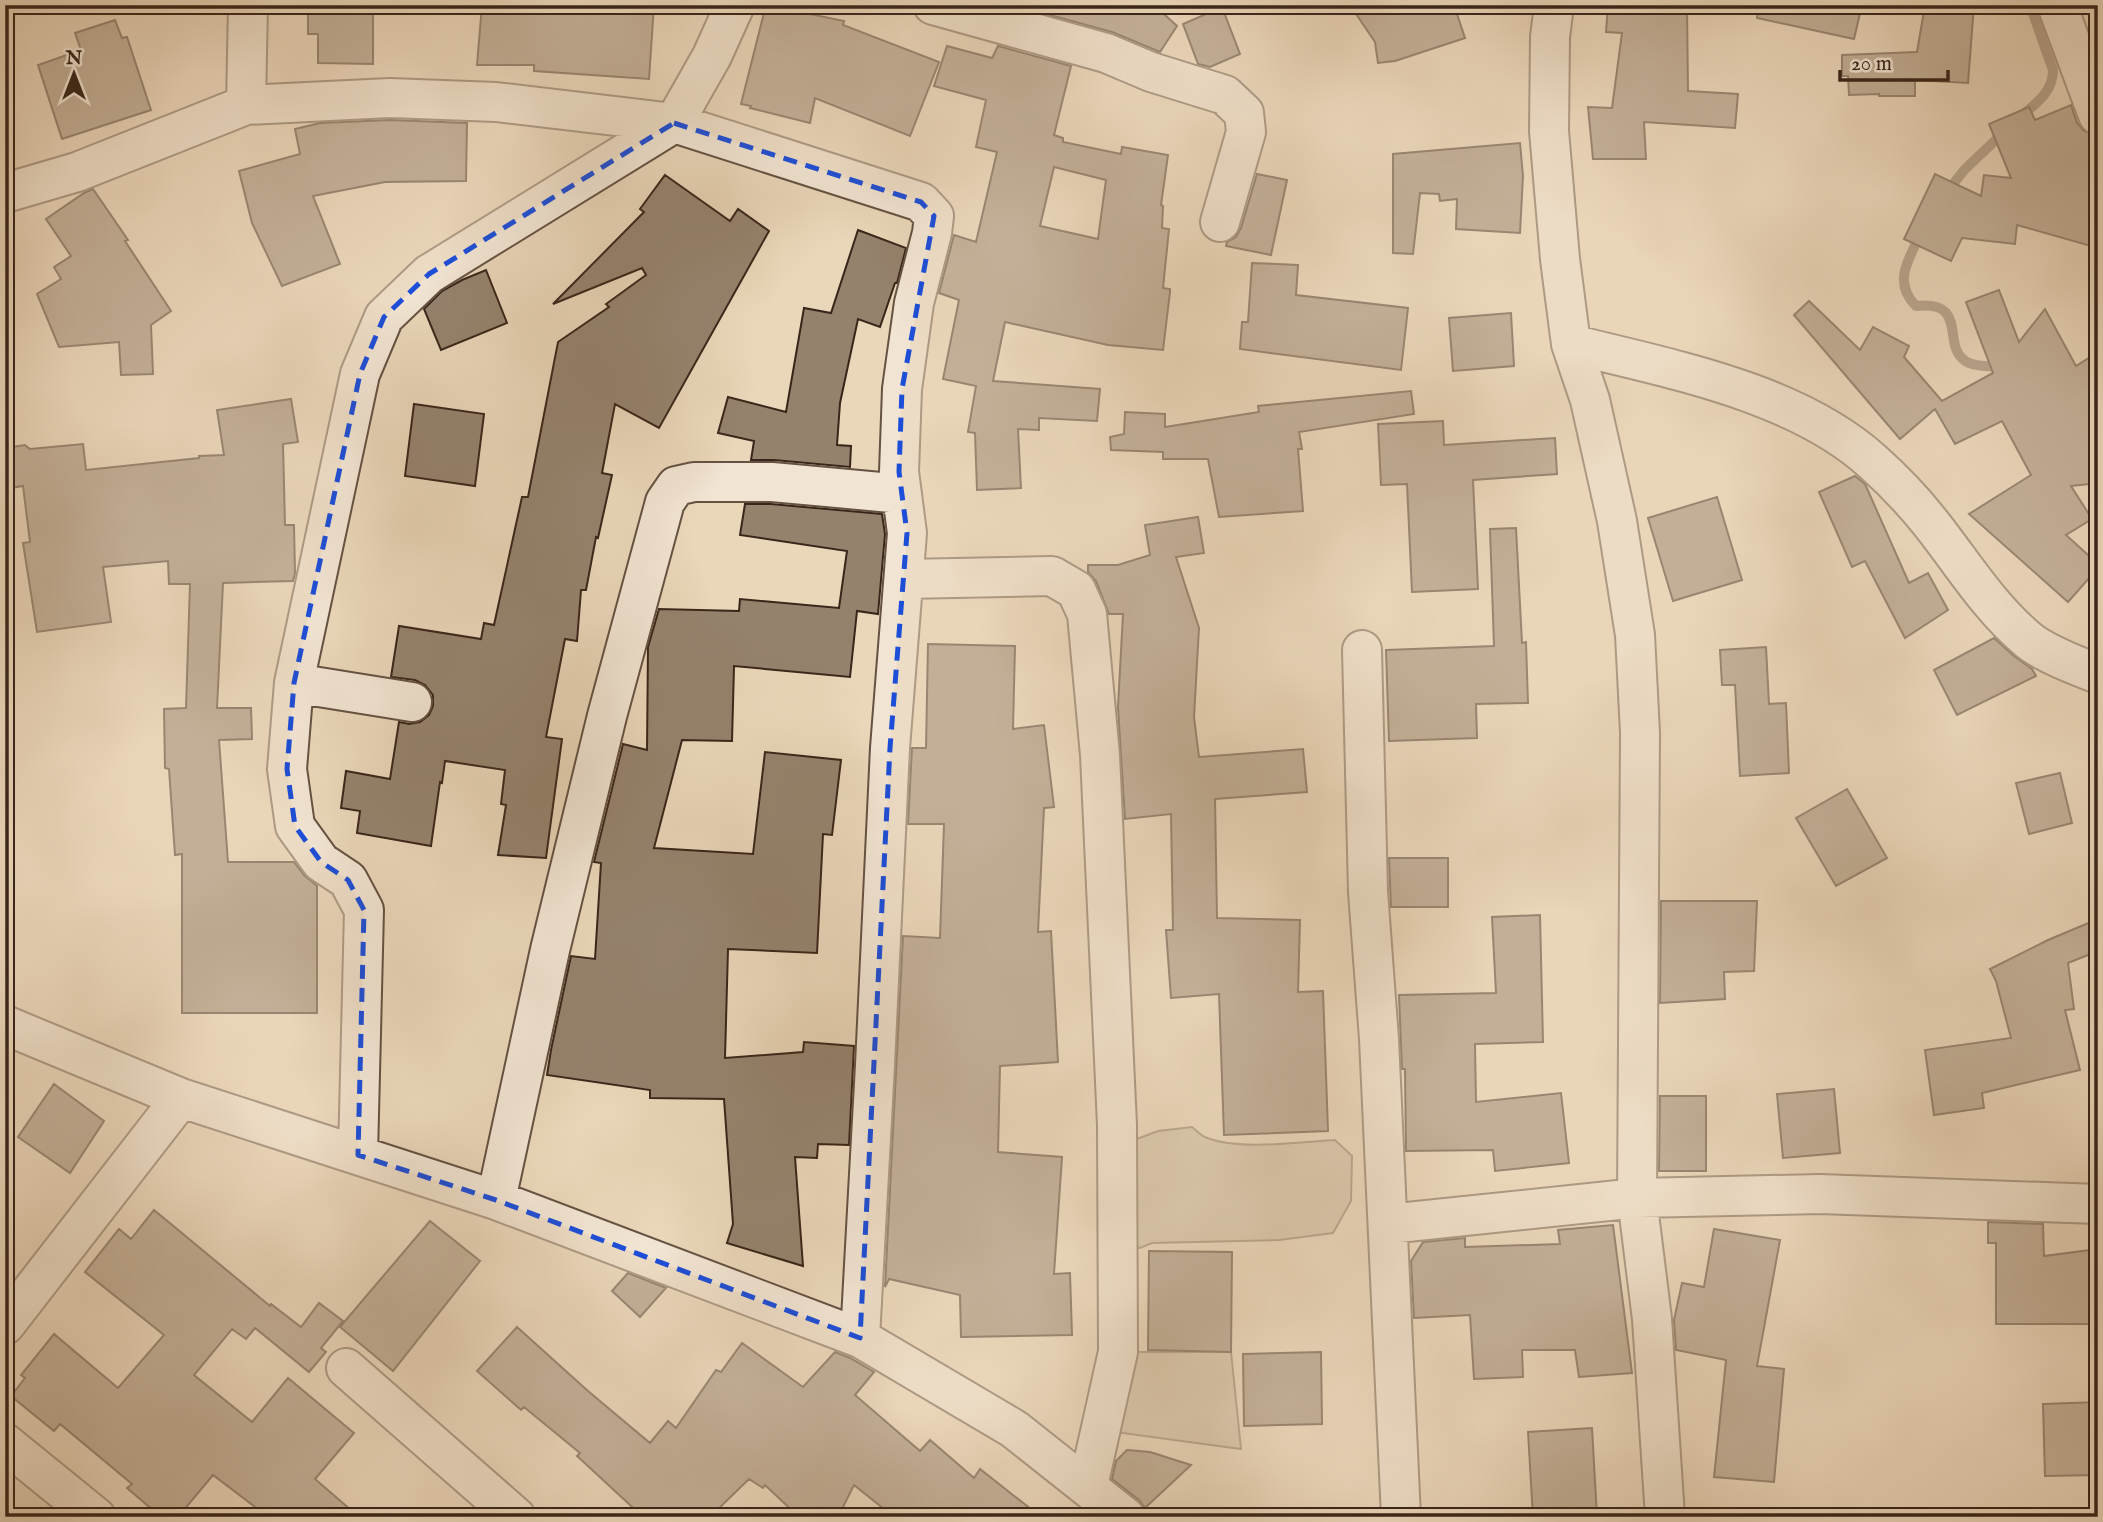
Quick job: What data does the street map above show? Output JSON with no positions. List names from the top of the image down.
{
  "scale_bar": "20 m",
  "north": "top"
}
